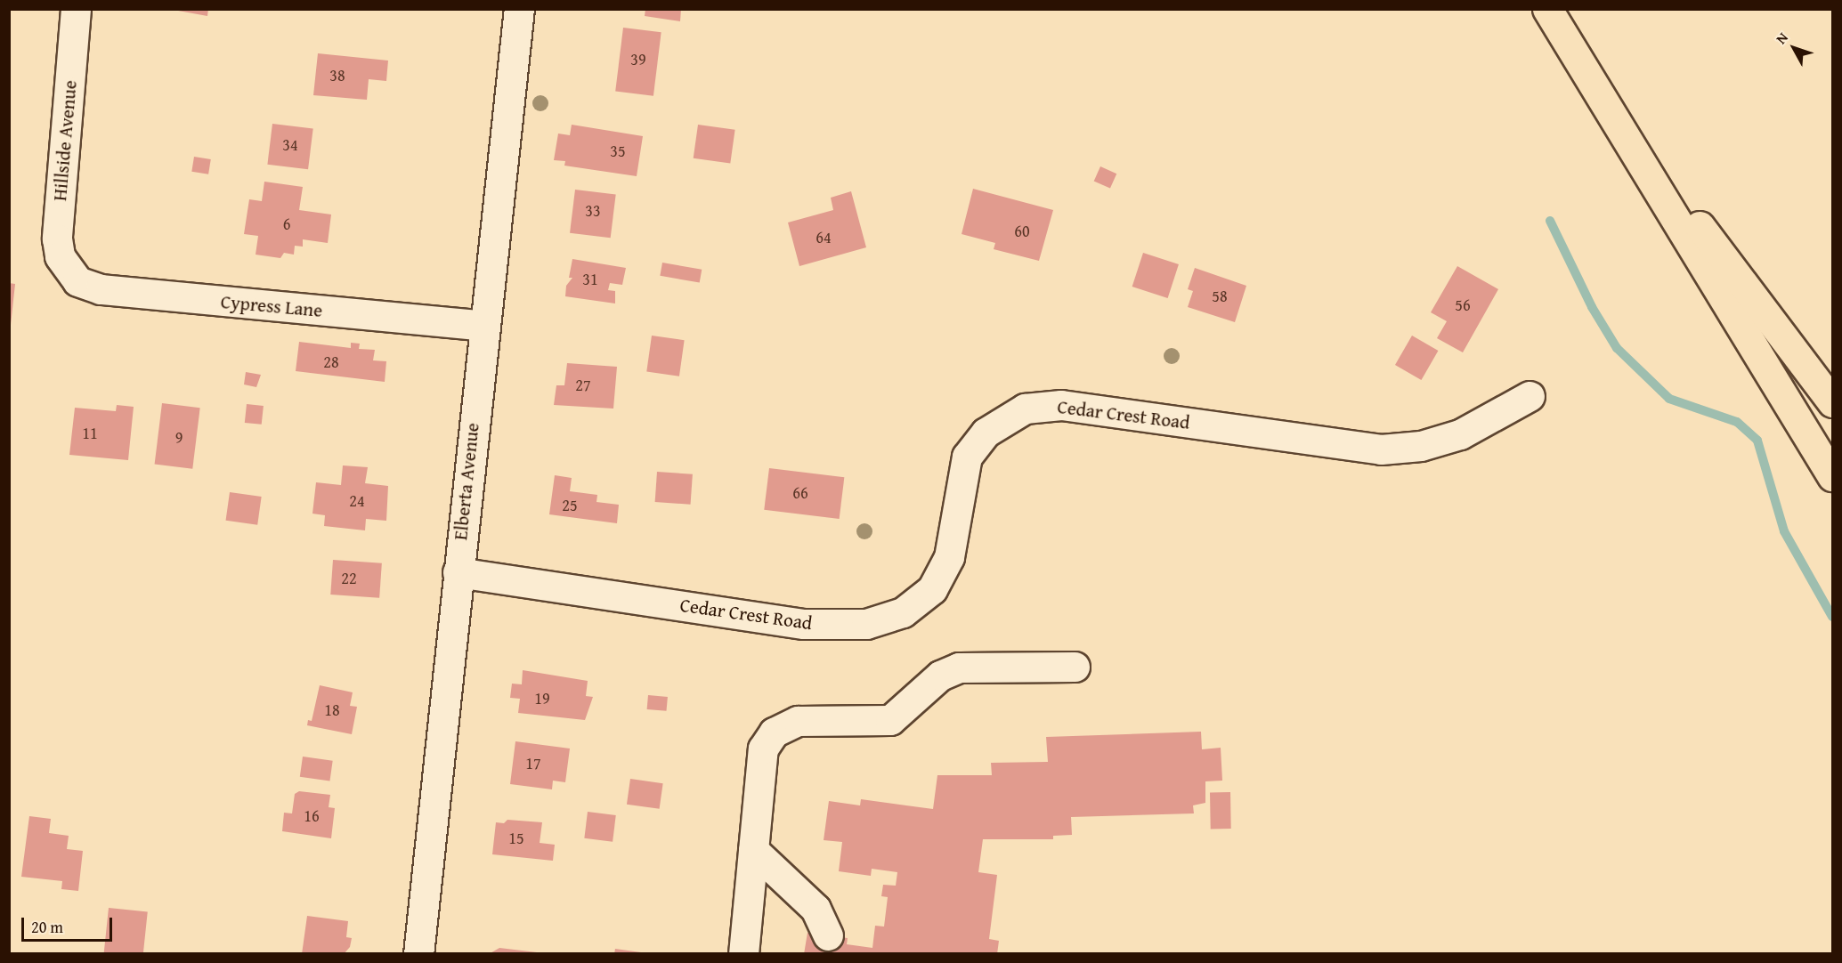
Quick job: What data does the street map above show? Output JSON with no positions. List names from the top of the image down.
{
  "streets": {
    "street": [
      "Hillside Avenue",
      "Cypress Lane",
      "Cedar Crest Road",
      "Elberta Avenue"
    ]
  },
  "crossings": [
    ["Hillside Avenue", "Cypress Lane"],
    ["Cypress Lane", "Elberta Avenue"],
    ["Cedar Crest Road", "Elberta Avenue"]
  ],
  "house_numbers": [
    "39",
    "38",
    "34",
    "35",
    "33",
    "6",
    "60",
    "64",
    "31",
    "58",
    "56",
    "28",
    "27",
    "11",
    "9",
    "66",
    "24",
    "25",
    "22",
    "19",
    "18",
    "17",
    "16",
    "15"
  ],
  "scale_bar": "20 m",
  "north": "top left"
}
